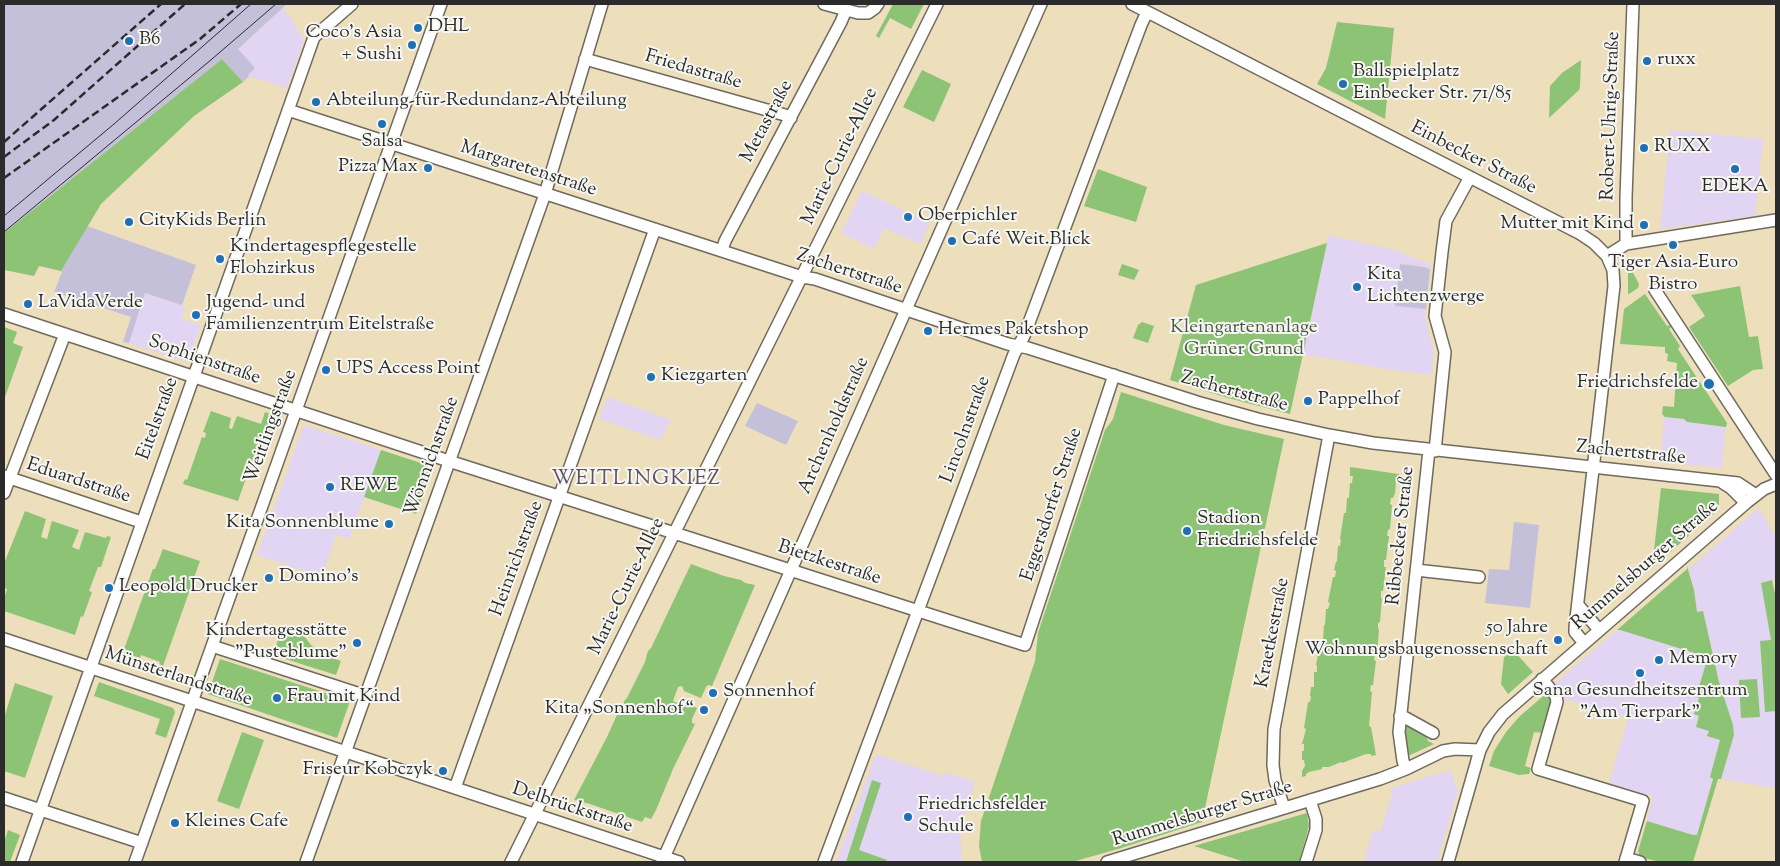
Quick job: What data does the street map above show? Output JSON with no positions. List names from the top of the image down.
{
  "streets": {
    "street": [
      "Friedastraße",
      "Robert-Uhrig-Straße",
      "Metastraße",
      "Marie-Curie-Allee",
      "Einbecker Straße",
      "Margaretenstraße",
      "Zachertstraße",
      "Sophienstraße",
      "Eitelstraße",
      "Archenholdstraße",
      "Weitlingstraße",
      "Lincolnstraße",
      "Wönnichstraße",
      "Eduardstraße",
      "Eggersdorfer Straße",
      "Ribbecker Straße",
      "Heinrichstraße",
      "Bietzkestraße",
      "Rummelsburger Straße",
      "Kraetkestraße",
      "Münsterlandstraße",
      "Delbrückstraße"
    ]
  },
  "crossings": [
    ["Friedastraße", "Metastraße"],
    ["Friedastraße", "Wönnichstraße"],
    ["Metastraße", "Margaretenstraße"],
    ["Marie-Curie-Allee", "Zachertstraße"],
    ["Marie-Curie-Allee", "Bietzkestraße"],
    ["Marie-Curie-Allee", "Delbrückstraße"],
    ["Einbecker Straße", "Lincolnstraße"],
    ["Einbecker Straße", "Ribbecker Straße"],
    ["Margaretenstraße", "Zachertstraße"],
    ["Margaretenstraße", "Eitelstraße"],
    ["Margaretenstraße", "Weitlingstraße"],
    ["Margaretenstraße", "Wönnichstraße"],
    ["Margaretenstraße", "Heinrichstraße"],
    ["Zachertstraße", "Archenholdstraße"],
    ["Zachertstraße", "Lincolnstraße"],
    ["Zachertstraße", "Eggersdorfer Straße"],
    ["Zachertstraße", "Ribbecker Straße"],
    ["Zachertstraße", "Rummelsburger Straße"],
    ["Zachertstraße", "Kraetkestraße"],
    ["Sophienstraße", "Eitelstraße"],
    ["Sophienstraße", "Weitlingstraße"],
    ["Sophienstraße", "Wönnichstraße"],
    ["Sophienstraße", "Heinrichstraße"],
    ["Sophienstraße", "Bietzkestraße"],
    ["Eitelstraße", "Eduardstraße"],
    ["Eitelstraße", "Münsterlandstraße"],
    ["Archenholdstraße", "Bietzkestraße"],
    ["Archenholdstraße", "Delbrückstraße"],
    ["Weitlingstraße", "Münsterlandstraße"],
    ["Lincolnstraße", "Bietzkestraße"],
    ["Wönnichstraße", "Münsterlandstraße"],
    ["Eggersdorfer Straße", "Bietzkestraße"],
    ["Ribbecker Straße", "Rummelsburger Straße"],
    ["Heinrichstraße", "Münsterlandstraße"],
    ["Heinrichstraße", "Delbrückstraße"],
    ["Rummelsburger Straße", "Kraetkestraße"],
    ["Münsterlandstraße", "Delbrückstraße"]
  ],
  "districts": ["WEITLINGKIEZ"],
  "parks": ["Kleingartenanlage Grüner Grund"],
  "places": [
    "DHL",
    "B6",
    "Coco's Asia + Sushi",
    "ruxx",
    "Ballspielplatz Einbecker Str. 71/85",
    "Abteilung-für-Redundanz-Abteilung",
    "Salsa",
    "RUXX",
    "Pizza Max",
    "EDEKA",
    "Oberpichler",
    "CityKids Berlin",
    "Mutter mit Kind",
    "Café Weit.Blick",
    "Tiger Asia-Euro Bistro",
    "Kindertagespflegestelle Flohzirkus",
    "Kita Lichtenzwerge",
    "LaVidaVerde",
    "Jugend- und Familienzentrum Eitelstraße",
    "Hermes Paketshop",
    "UPS Access Point",
    "Kiezgarten",
    "Friedrichsfelde",
    "Pappelhof",
    "REWE",
    "Kita Sonnenblume",
    "Stadion Friedrichsfelde",
    "Domino’s",
    "Leopold Drucker",
    "50 Jahre Wohnungsbaugenossenschaft",
    "Kindertagesstätte \"Pusteblume\"",
    "Memory",
    "Sana Gesundheitszentrum \"Am Tierpark\"",
    "Sonnenhof",
    "Frau mit Kind",
    "Kita „Sonnenhof“",
    "Friseur Kobczyk",
    "Friedrichsfelder Schule",
    "Kleines Cafe"
  ]
}
